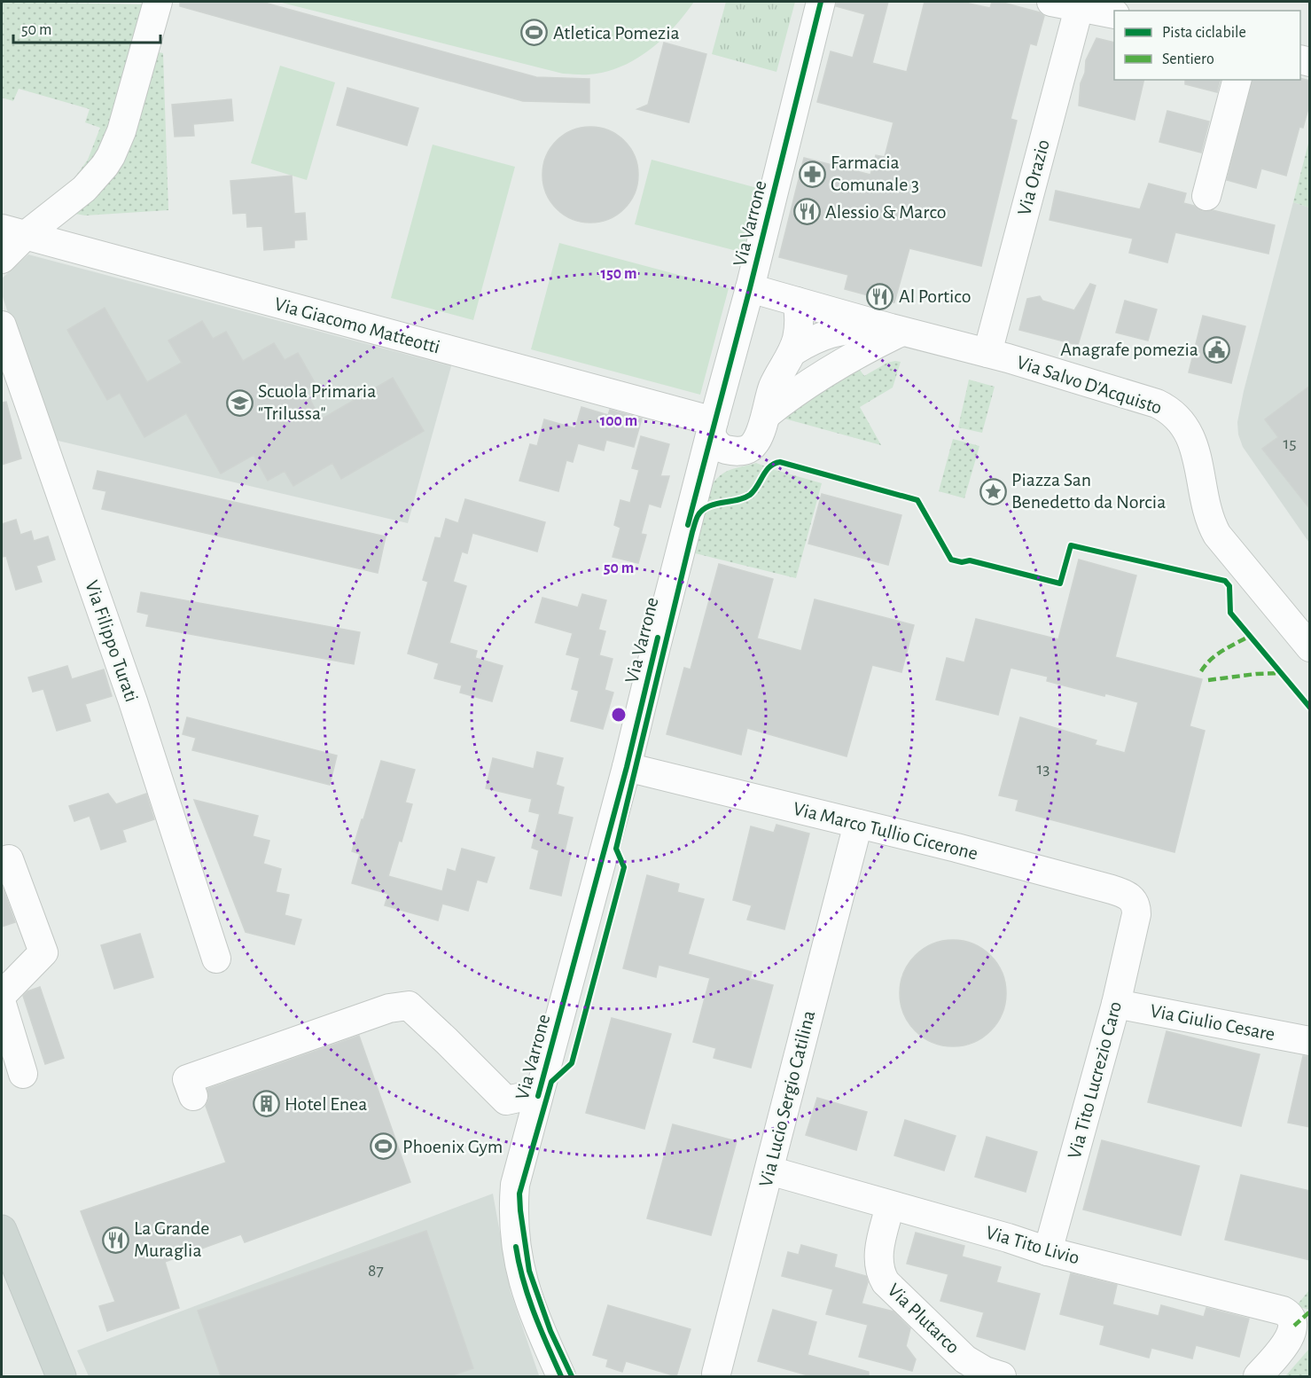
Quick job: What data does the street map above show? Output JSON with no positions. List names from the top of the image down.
{
  "streets": {
    "street": [
      "Via Orazio",
      "Via Varrone",
      "Via Giacomo Matteotti",
      "Via Salvo D'Acquisto",
      "Via Filippo Turati",
      "Via Marco Tullio Cicerone",
      "Via Giulio Cesare",
      "Via Tito Lucrezio Caro",
      "Via Lucio Sergio Catilina",
      "Via Tito Livio",
      "Via Plutarco"
    ]
  },
  "crossings": [
    ["Via Orazio", "Via Salvo D'Acquisto"],
    ["Via Varrone", "Via Giacomo Matteotti"],
    ["Via Varrone", "Via Salvo D'Acquisto"],
    ["Via Varrone", "Via Marco Tullio Cicerone"],
    ["Via Marco Tullio Cicerone", "Via Tito Lucrezio Caro"],
    ["Via Marco Tullio Cicerone", "Via Lucio Sergio Catilina"],
    ["Via Giulio Cesare", "Via Tito Lucrezio Caro"],
    ["Via Tito Lucrezio Caro", "Via Tito Livio"],
    ["Via Lucio Sergio Catilina", "Via Tito Livio"],
    ["Via Tito Livio", "Via Plutarco"]
  ],
  "places": {
    "sports": ["Atletica Pomezia", "Phoenix Gym"],
    "pharmacy": ["Farmacia Comunale 3"],
    "restaurant": ["Alessio & Marco", "Al Portico", "La Grande Muraglia"],
    "public building": ["Anagrafe pomezia"],
    "school or university": ["Scuola Primaria \"Trilussa\""],
    "place": ["Piazza San Benedetto da Norcia"],
    "building": ["Hotel Enea"]
  },
  "house_numbers": ["15", "13", "87"],
  "legend": ["Pista ciclabile", "Sentiero"],
  "scale_bar": "50 m",
  "rings": ["150 m", "100 m", "50 m"]
}
